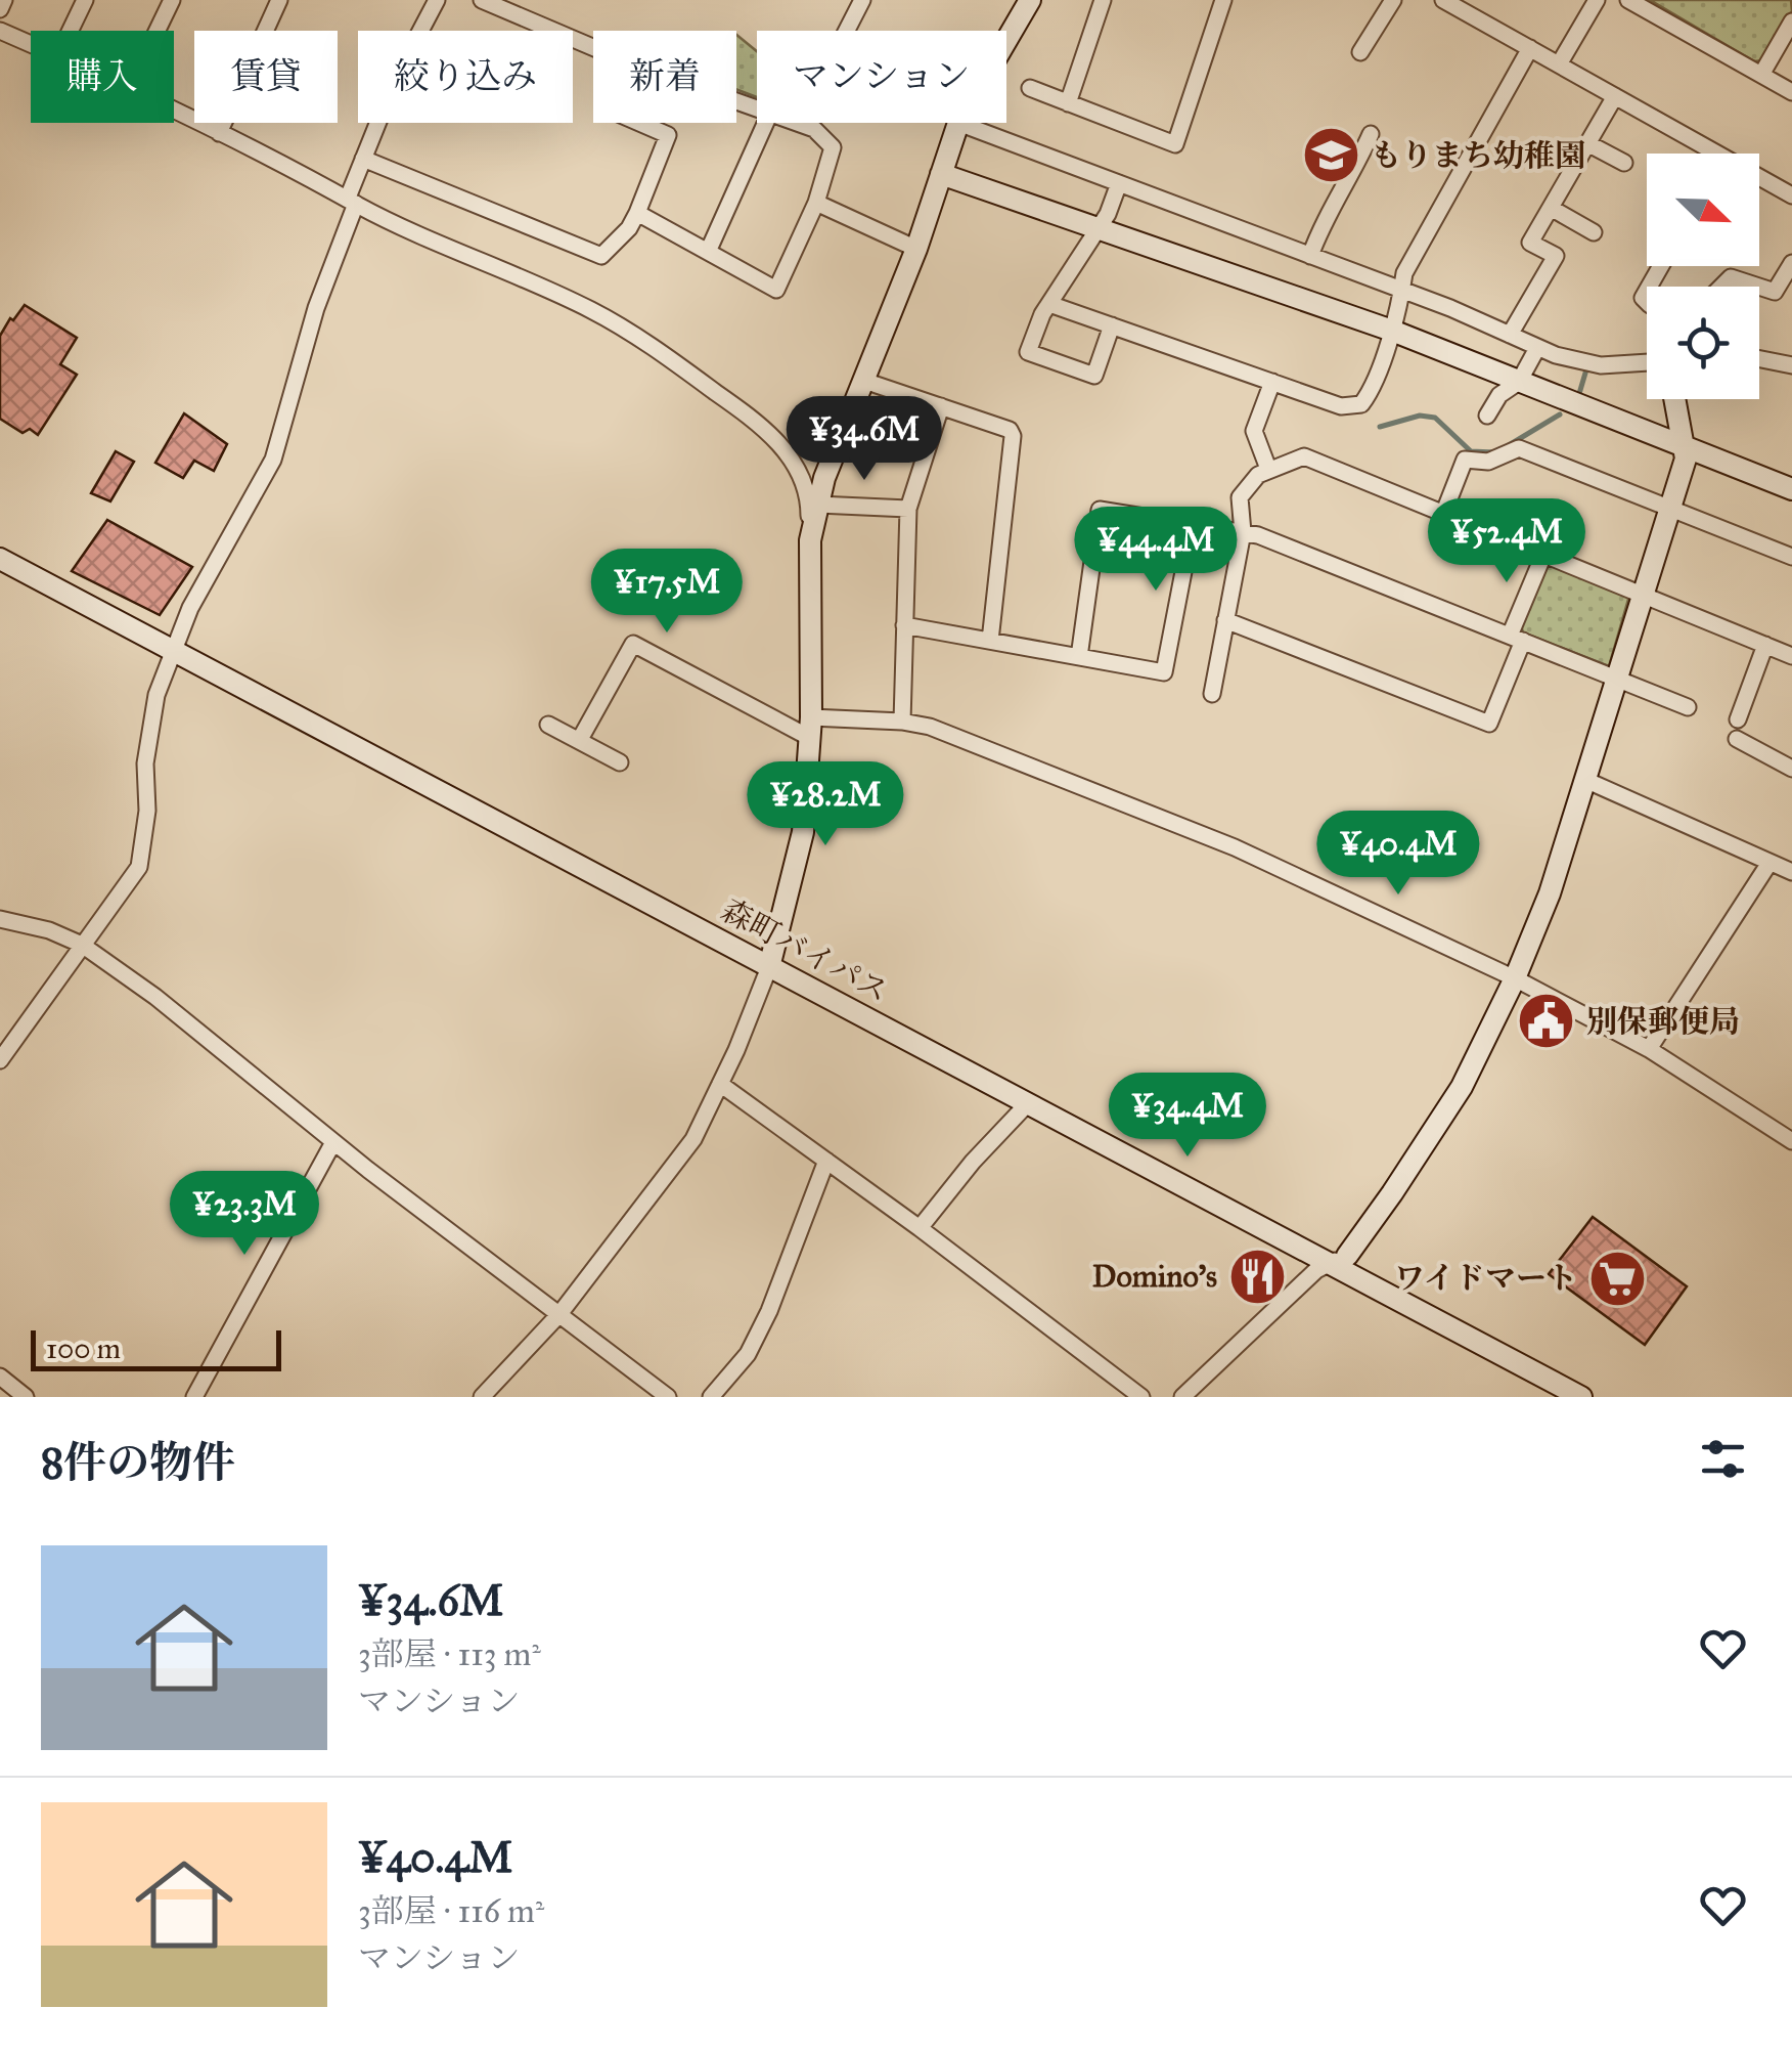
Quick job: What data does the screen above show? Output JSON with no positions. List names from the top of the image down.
{
  "streets": {
    "street": ["森町バイパス"]
  },
  "places": {
    "school or university": ["もりまち幼稚園"],
    "public building": ["別保郵便局"],
    "restaurant": ["Domino's"],
    "supermarket": ["ワイドマート"]
  },
  "scale_bar": "100 m",
  "north": "bottom right",
  "page": {
    "chip": [
      "購入",
      "賃貸",
      "絞り込み",
      "新着",
      "マンション"
    ],
    "price": [
      "¥34.6M",
      "¥52.4M",
      "¥44.4M",
      "¥17.5M",
      "¥28.2M",
      "¥40.4M",
      "¥34.4M",
      "¥23.3M"
    ],
    "scale": "100 m",
    "heading": "8件の物件",
    "list": [
      {
        "name": "¥34.6M",
        "note": "3部屋 · 113 m² · マンション"
      },
      {
        "name": "¥40.4M",
        "note": "3部屋 · 116 m² · マンション"
      }
    ]
  }
}
